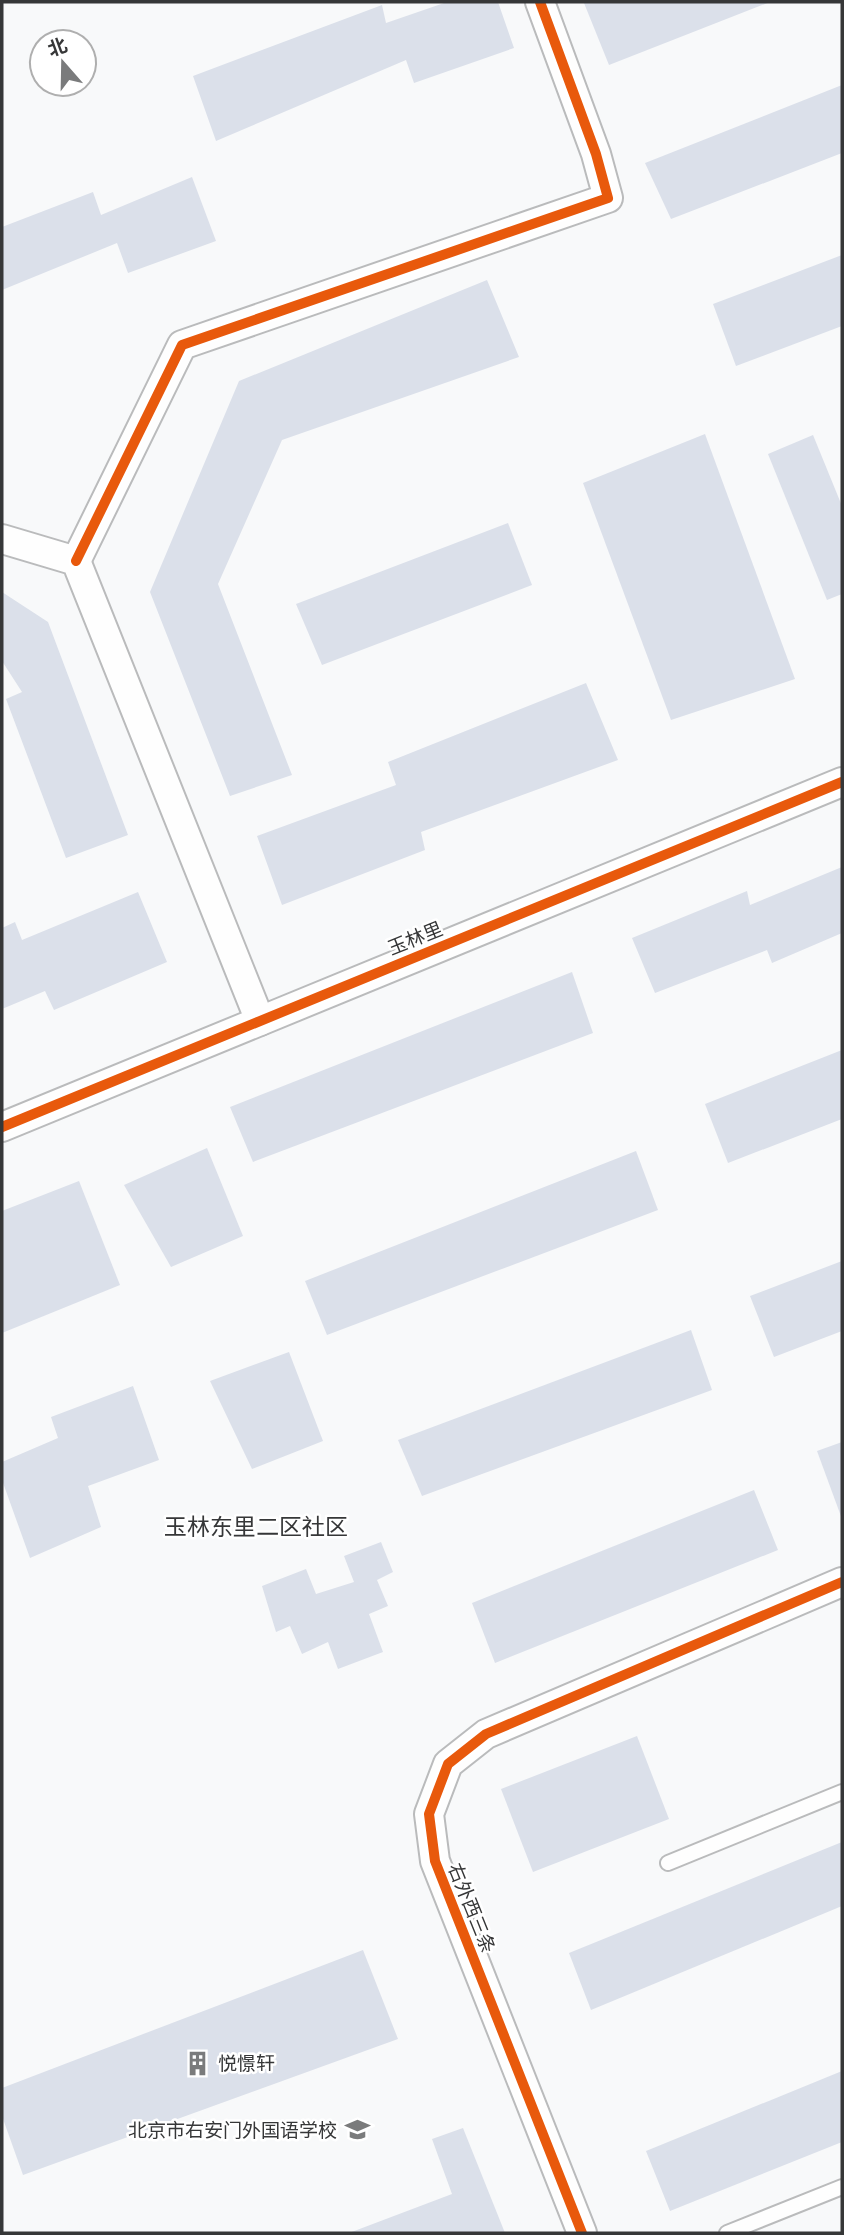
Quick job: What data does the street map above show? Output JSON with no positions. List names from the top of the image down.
{
  "streets": {
    "street": ["玉林里", "右外西三条"]
  },
  "districts": ["玉林东里二区社区"],
  "places": {
    "building": ["悦憬轩"],
    "school or university": ["北京市右安门外国语学校"]
  },
  "north": "top"
}
